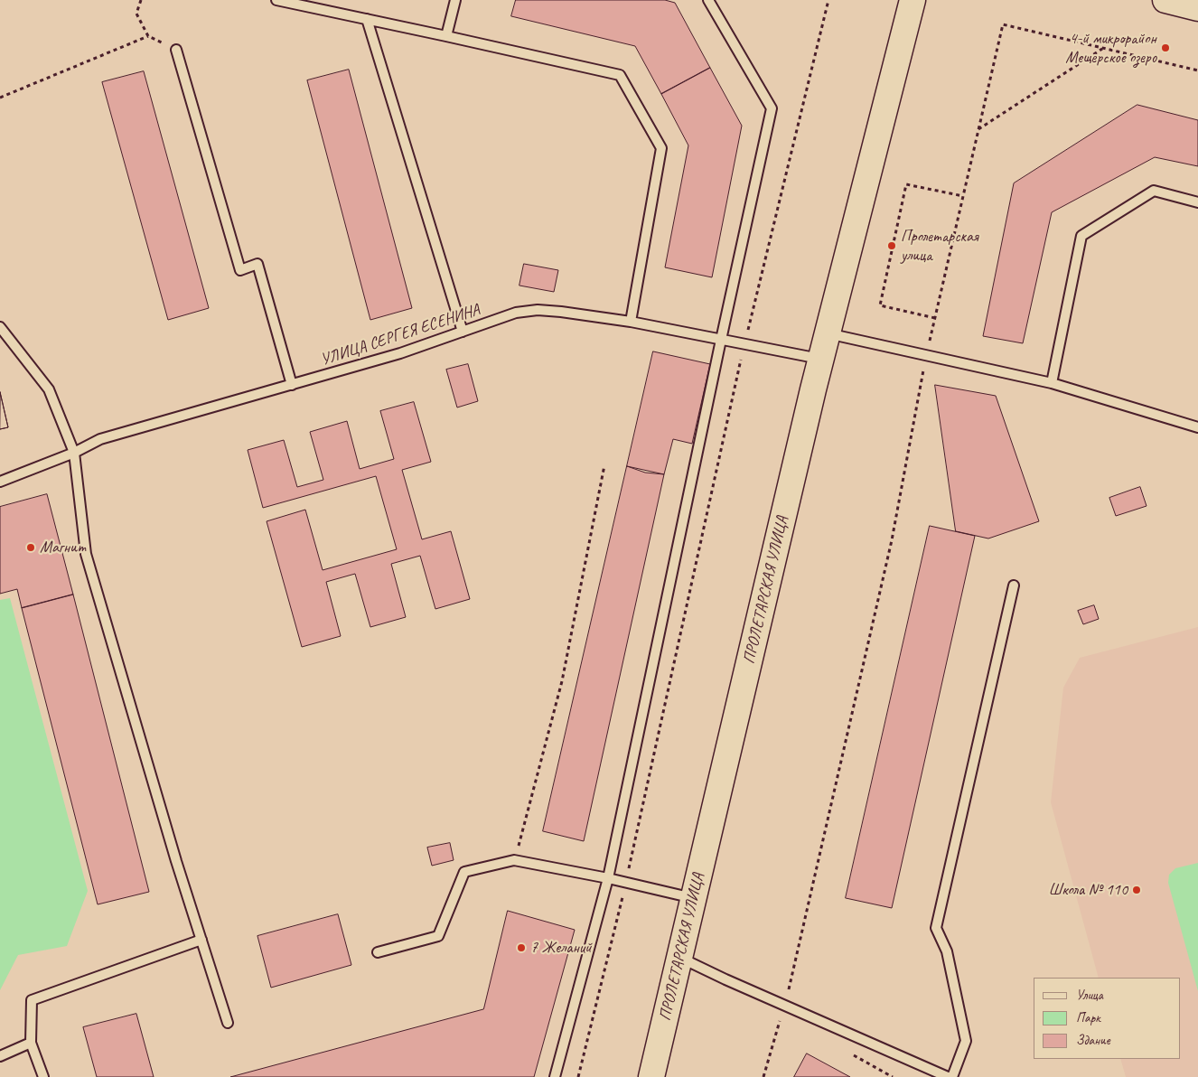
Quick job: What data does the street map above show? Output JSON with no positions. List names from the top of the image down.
{
  "streets": {
    "main road": ["ПРОЛЕТАРСКАЯ УЛИЦА"],
    "lane": ["УЛИЦА СЕРГЕЯ ЕСЕНИНА"]
  },
  "crossings": [
    ["УЛИЦА СЕРГЕЯ ЕСЕНИНА", "ПРОЛЕТАРСКАЯ УЛИЦА"]
  ],
  "places": [
    "4-й микрорайон Мещерское озеро",
    "Пролетарская улица",
    "Магнит",
    "Школа № 110",
    "7 Желаний"
  ],
  "legend": ["Улица", "Парк", "Здание"]
}
